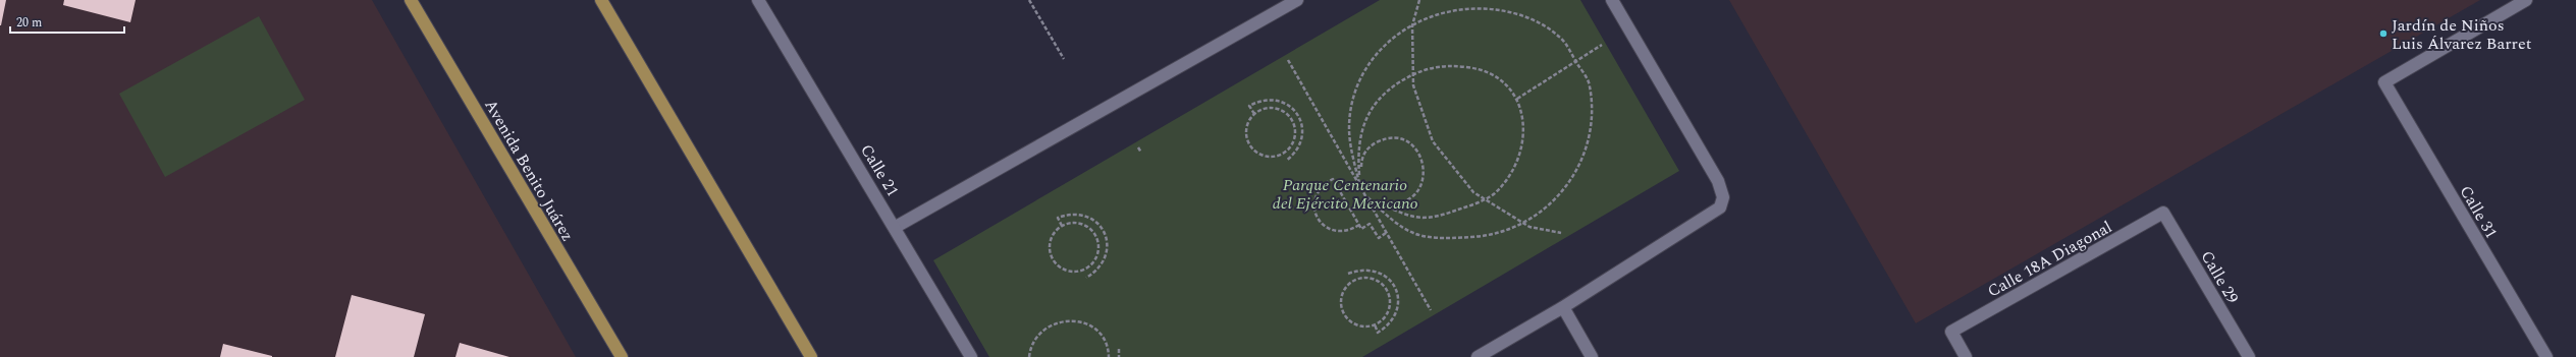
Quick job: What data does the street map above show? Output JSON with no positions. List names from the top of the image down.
{
  "streets": {
    "main road": ["Avenida Benito Juárez"],
    "street": [
      "Calle 21",
      "Calle 31",
      "Calle 18A Diagonal",
      "Calle 29"
    ]
  },
  "crossings": [
    ["Calle 18A Diagonal", "Calle 29"]
  ],
  "parks": ["Parque Centenario del Ejército Mexicano"],
  "places": ["Jardín de Niños Luis Álvarez Barret"],
  "scale_bar": "20 m"
}
